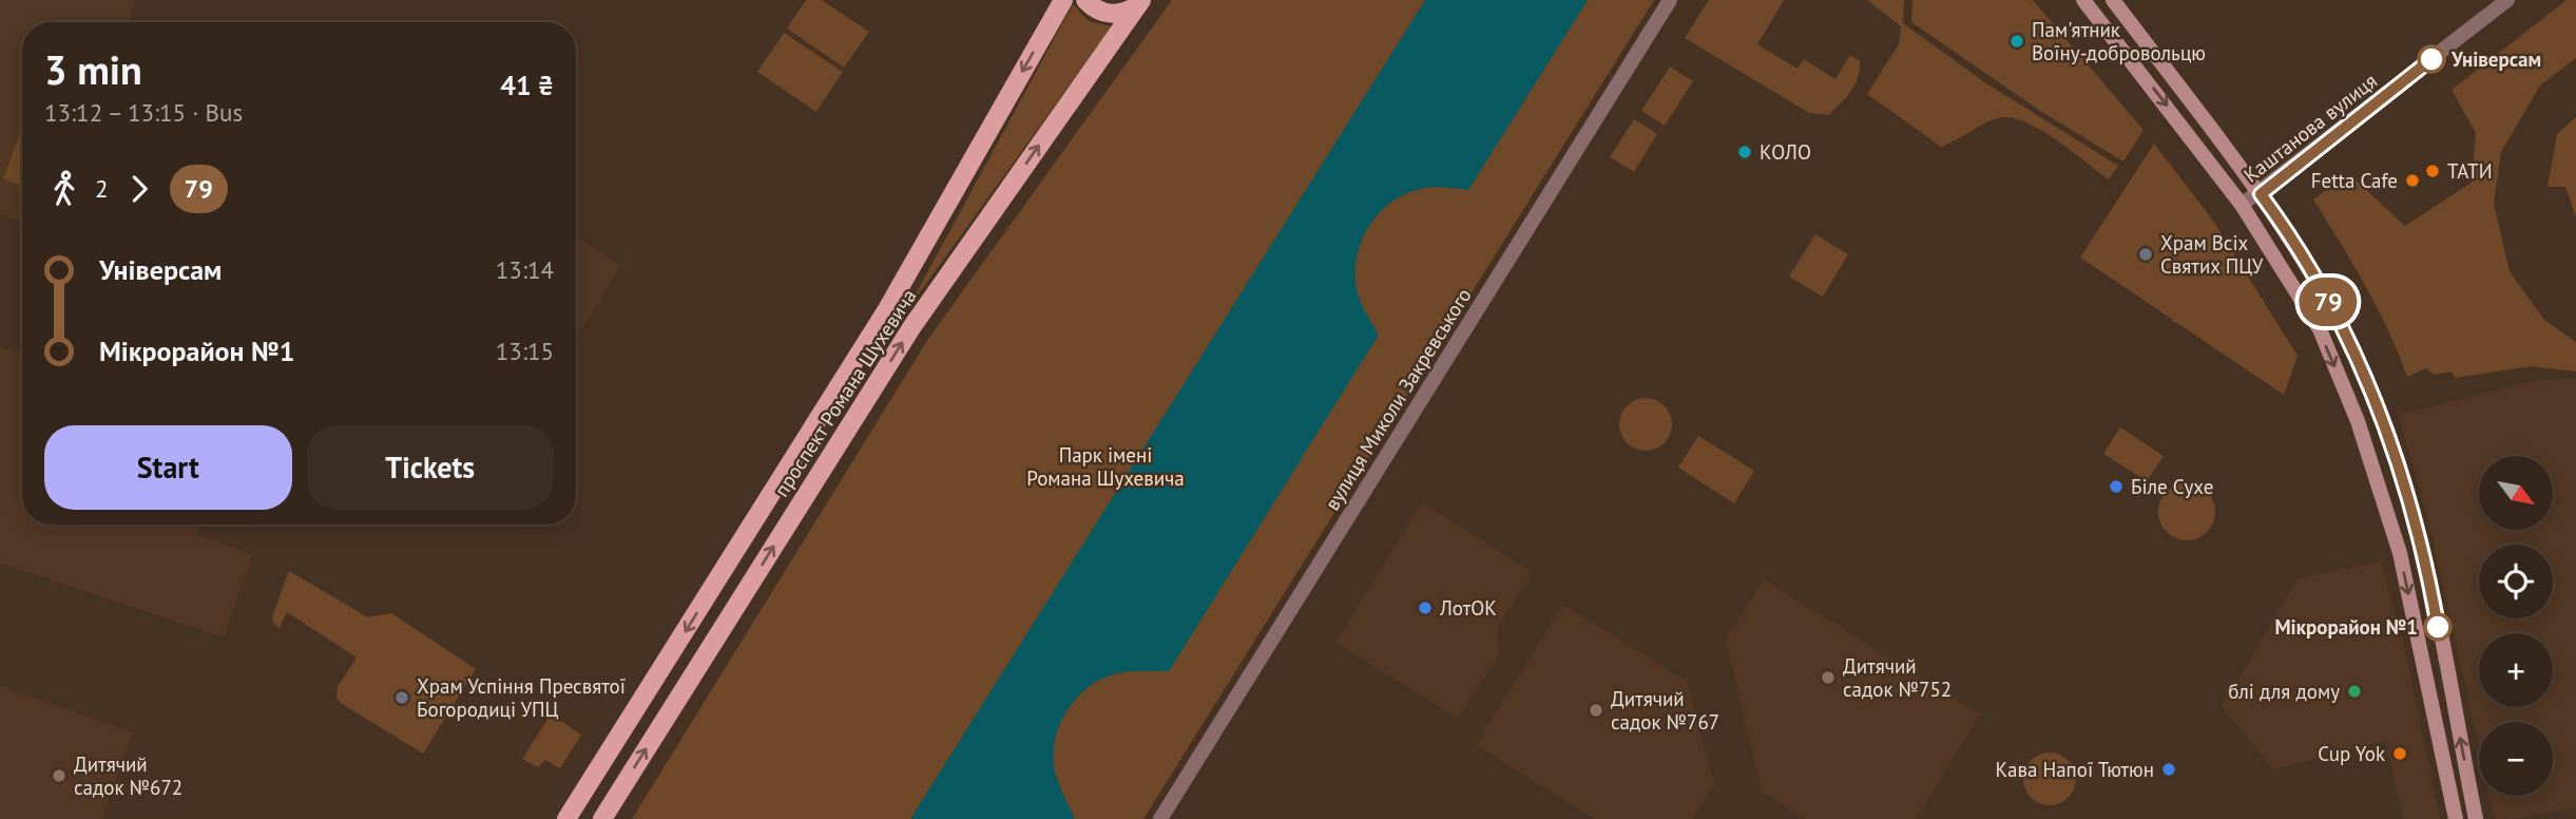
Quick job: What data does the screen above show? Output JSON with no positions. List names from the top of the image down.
{
  "streets": {
    "main road": ["проспект Романа Шухевича"],
    "street": ["Каштанова вулиця", "вулиця Миколи Закревського"]
  },
  "parks": ["Парк імені Романа Шухевича"],
  "places": [
    "Пам'ятник Воїну-добровольцю",
    "Універсам",
    "КОЛО",
    "ТАТИ",
    "Fetta Cafe",
    "Храм Всіх Святих ПЦУ",
    "Біле Сухе",
    "ЛотОК",
    "Мікрорайон №1",
    "Дитячий садок №752",
    "блі для дому",
    "Храм Успіння Пресвятої Богородиці УПЦ",
    "Дитячий садок №767",
    "Cup Yok",
    "Кава Напої Тютюн",
    "Дитячий садок №672"
  ],
  "lines": ["bus line 79"],
  "north": "bottom right",
  "page": {
    "on_map": "79",
    "heading": ["3 min", "13:12 – 13:15 · Bus", "41 ₴"],
    "legs": ["2", "79"],
    "list": [
      {
        "name": "Універсам",
        "value": "13:14"
      },
      {
        "name": "Мікрорайон №1",
        "value": "13:15"
      }
    ],
    "buttons": ["Start", "Tickets"],
    "map_buttons": ["+", "−"]
  }
}
